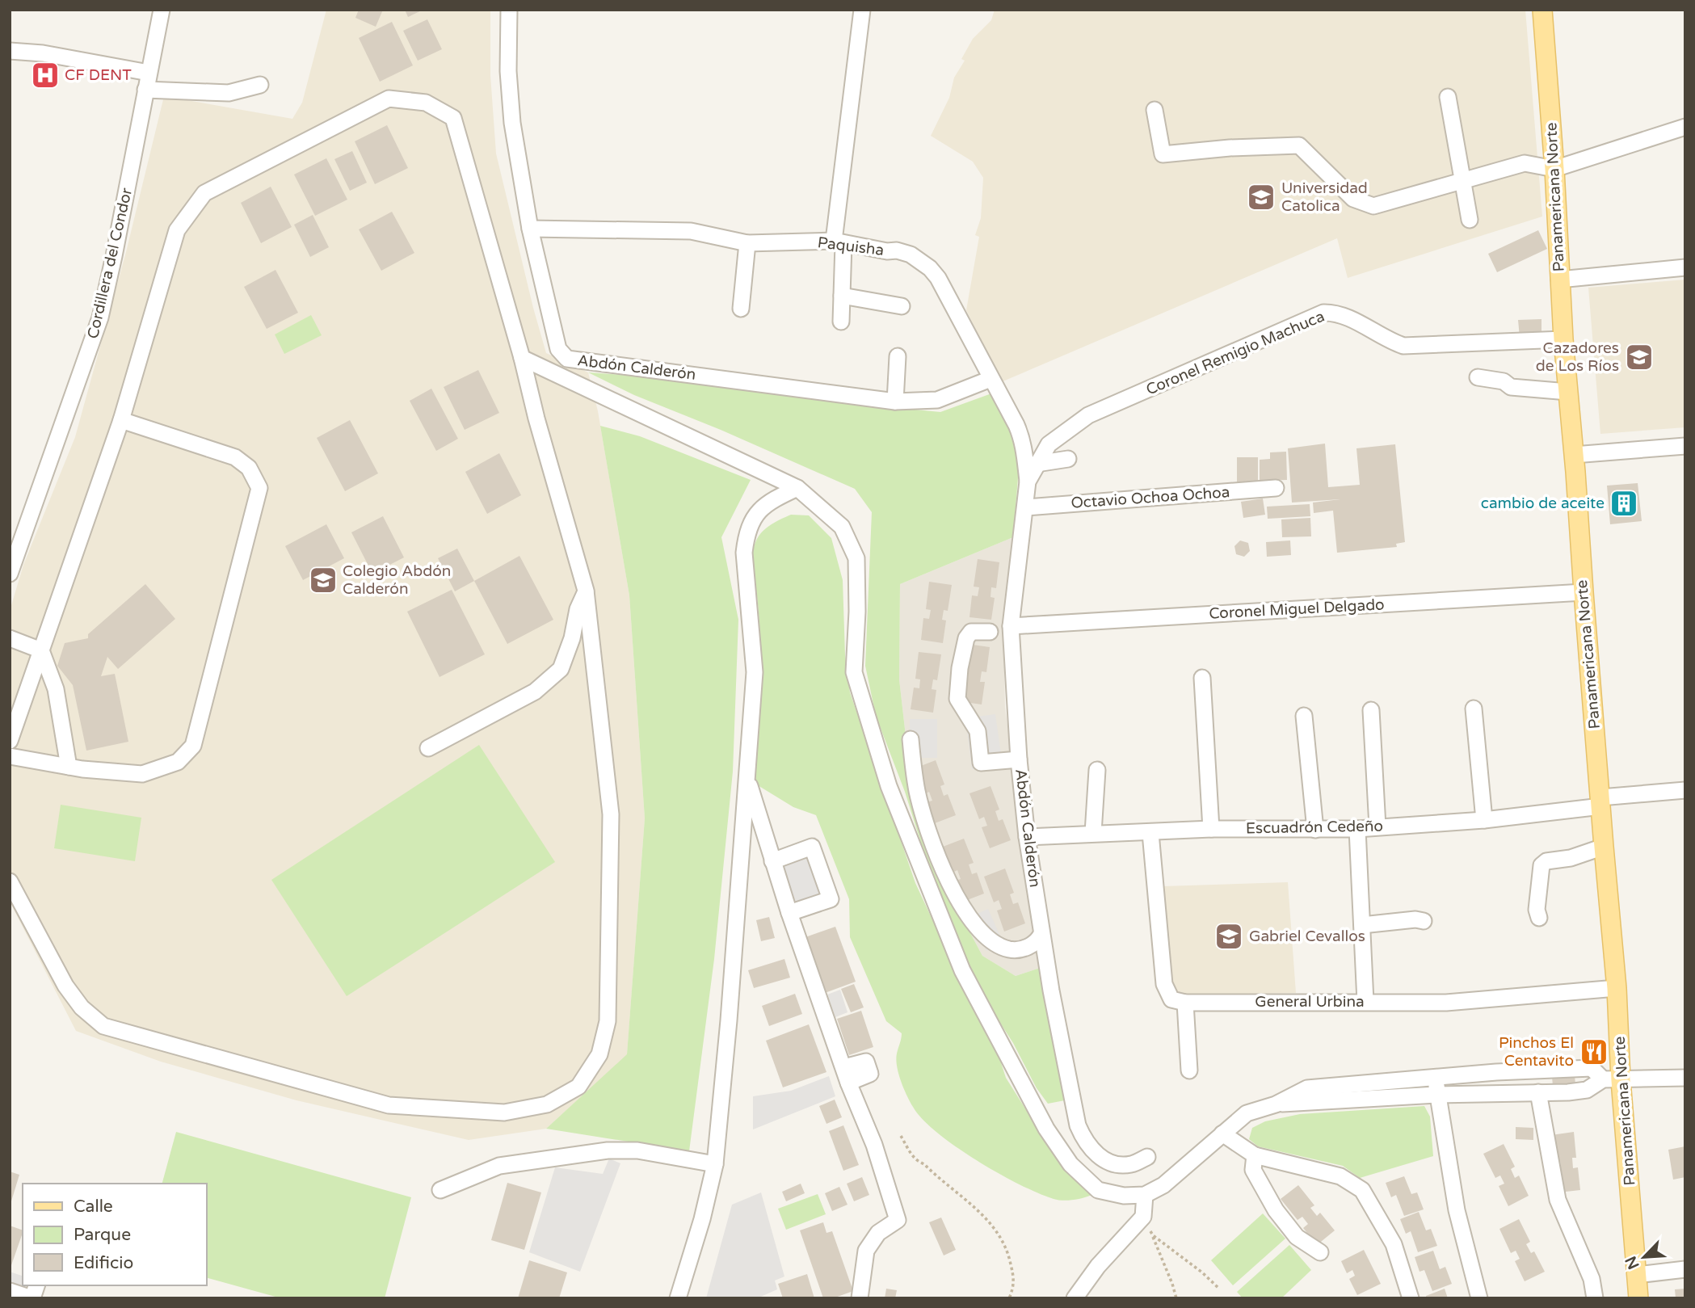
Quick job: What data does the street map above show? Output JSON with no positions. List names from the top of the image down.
{
  "streets": {
    "main road": ["Panamericana Norte"],
    "street": [
      "Paquisha",
      "Cordillera del Condor",
      "Coronel Remigio Machuca",
      "Abdón Calderón",
      "Octavio Ochoa Ochoa",
      "Coronel Miguel Delgado",
      "Escuadrón Cedeño",
      "General Urbina"
    ]
  },
  "crossings": [
    ["Panamericana Norte", "Coronel Remigio Machuca"],
    ["Panamericana Norte", "Coronel Miguel Delgado"],
    ["Panamericana Norte", "Escuadrón Cedeño"],
    ["Panamericana Norte", "General Urbina"],
    ["Paquisha", "Abdón Calderón"],
    ["Coronel Remigio Machuca", "Abdón Calderón"],
    ["Abdón Calderón", "Octavio Ochoa Ochoa"],
    ["Abdón Calderón", "Coronel Miguel Delgado"],
    ["Abdón Calderón", "Escuadrón Cedeño"]
  ],
  "places": {
    "hospital": ["CF DENT"],
    "school or university": [
      "Universidad Catolica",
      "Cazadores de Los Ríos",
      "Colegio Abdón Calderón",
      "Gabriel Cevallos"
    ],
    "building": ["cambio de aceite"],
    "restaurant": ["Pinchos El Centavito"]
  },
  "legend": ["Calle", "Parque", "Edificio"],
  "north": "bottom left"
}
